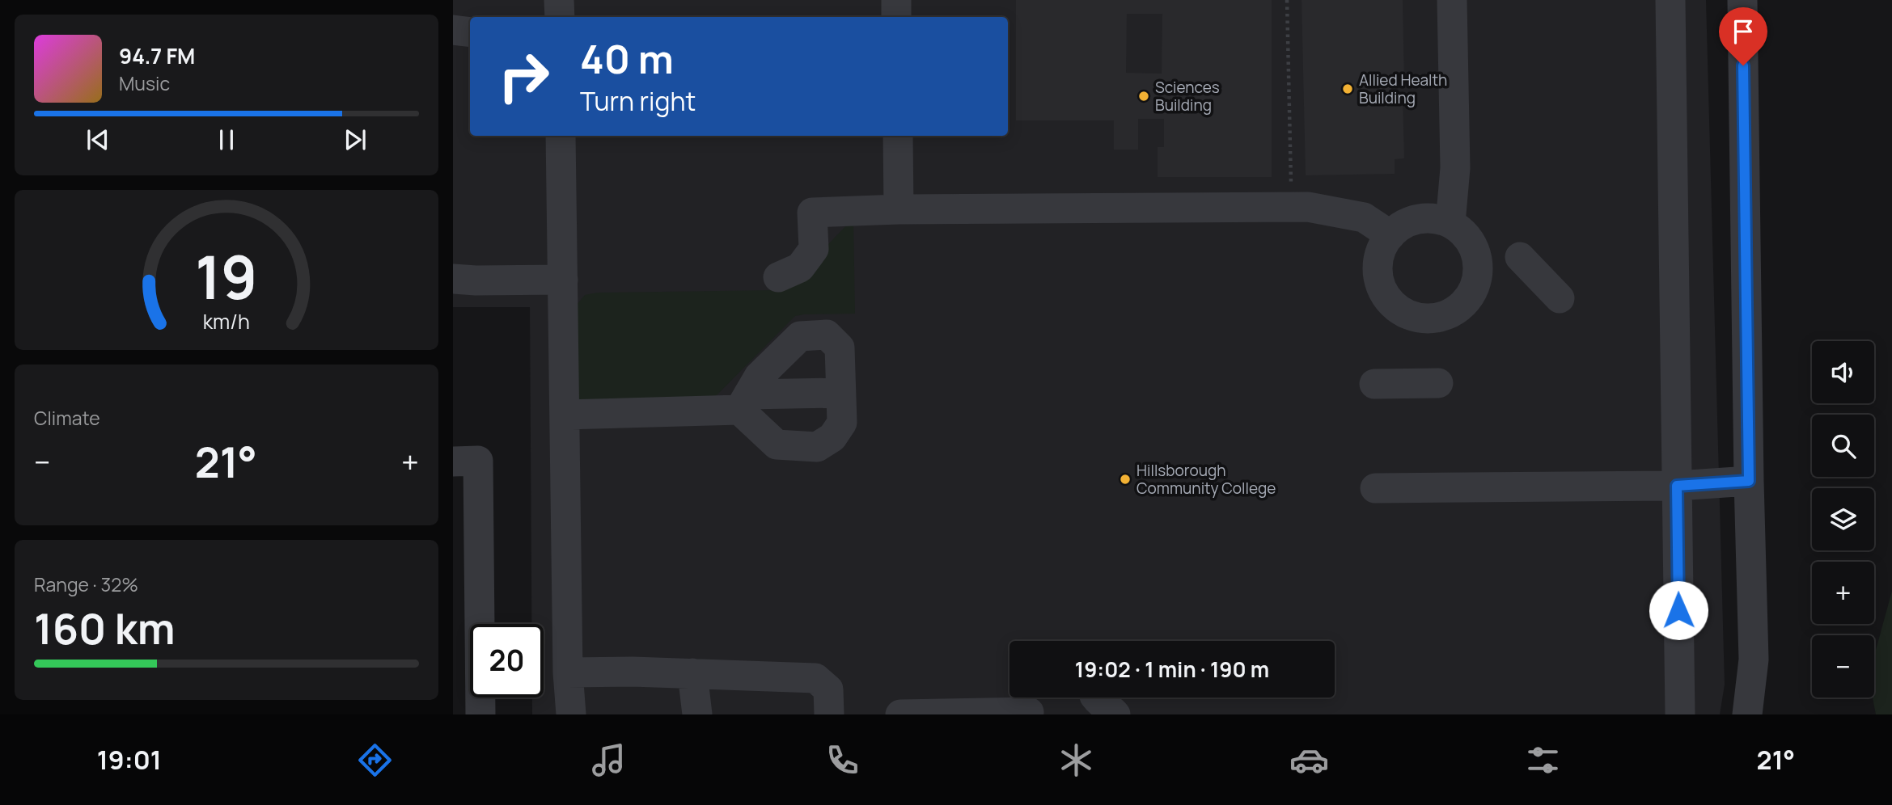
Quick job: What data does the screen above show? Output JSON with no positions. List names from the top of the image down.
{
  "places": ["Allied Health Building", "Sciences Building", "Hillsborough Community College"],
  "page": {
    "turn": ["40 m", "Turn right"],
    "song": ["94.7 FM", "Music"],
    "map_buttons": ["+", "−"],
    "tile": [
      "Climate",
      ["Range · 32%", "160 km"]
    ],
    "heat": ["−", "21°", "+"],
    "limit": "20",
    "trip": "19:02 · 1 min · 190 m",
    "tabs": ["19:01", "21°"],
    "gauge": ["19", "km/h"]
  }
}
